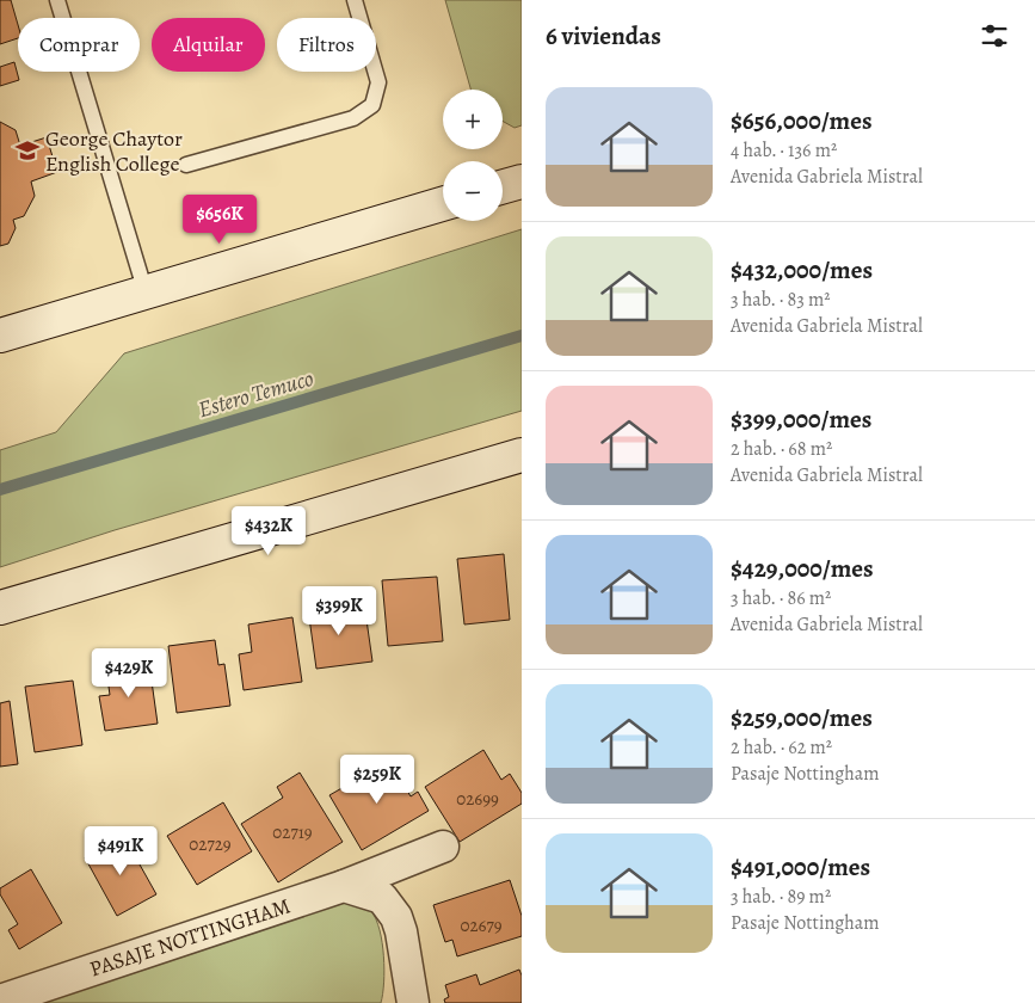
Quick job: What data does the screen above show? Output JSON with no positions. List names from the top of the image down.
{
  "streets": {
    "street": ["PASAJE NOTTINGHAM"]
  },
  "water": ["Estero Temuco"],
  "places": {
    "school or university": ["George Chaytor English College"]
  },
  "house_numbers": [
    "02699",
    "02719",
    "02729",
    "02679"
  ],
  "page": {
    "heading": "6 viviendas",
    "chip": ["Comprar", "Alquilar", "Filtros"],
    "list": [
      {
        "name": "$656,000/mes",
        "note": "4 hab. · 136 m² · Avenida Gabriela Mistral"
      },
      {
        "name": "$432,000/mes",
        "note": "3 hab. · 83 m² · Avenida Gabriela Mistral"
      },
      {
        "name": "$399,000/mes",
        "note": "2 hab. · 68 m² · Avenida Gabriela Mistral"
      },
      {
        "name": "$429,000/mes",
        "note": "3 hab. · 86 m² · Avenida Gabriela Mistral"
      },
      {
        "name": "$259,000/mes",
        "note": "2 hab. · 62 m² · Pasaje Nottingham"
      },
      {
        "name": "$491,000/mes",
        "note": "3 hab. · 89 m² · Pasaje Nottingham"
      }
    ],
    "map_buttons": ["+", "−"],
    "price": [
      "$656K",
      "$432K",
      "$399K",
      "$429K",
      "$259K",
      "$491K"
    ]
  }
}
